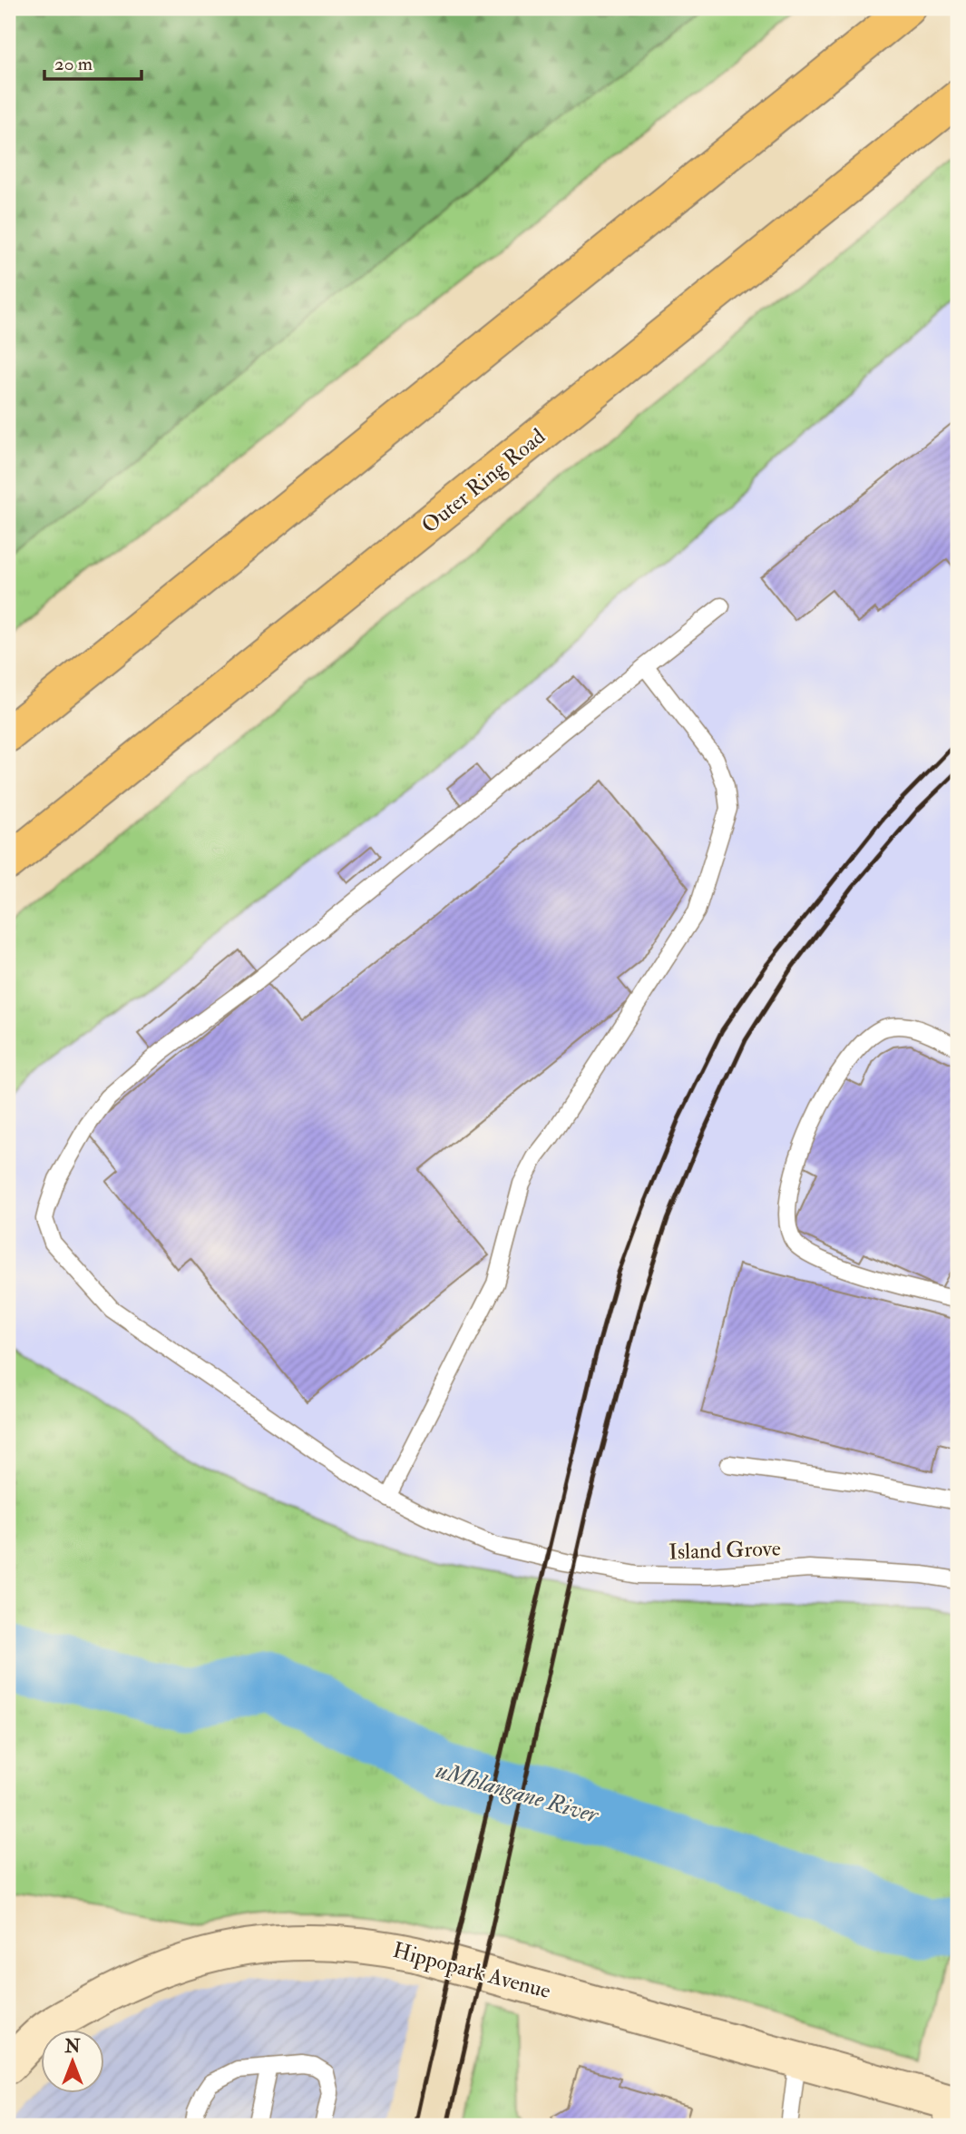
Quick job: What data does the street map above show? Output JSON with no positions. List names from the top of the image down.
{
  "streets": {
    "highway": ["Outer Ring Road"],
    "street": ["Hippopark Avenue"],
    "lane": ["Island Grove"]
  },
  "water": ["uMhlangane River"],
  "scale_bar": "20 m",
  "north": "top"
}
